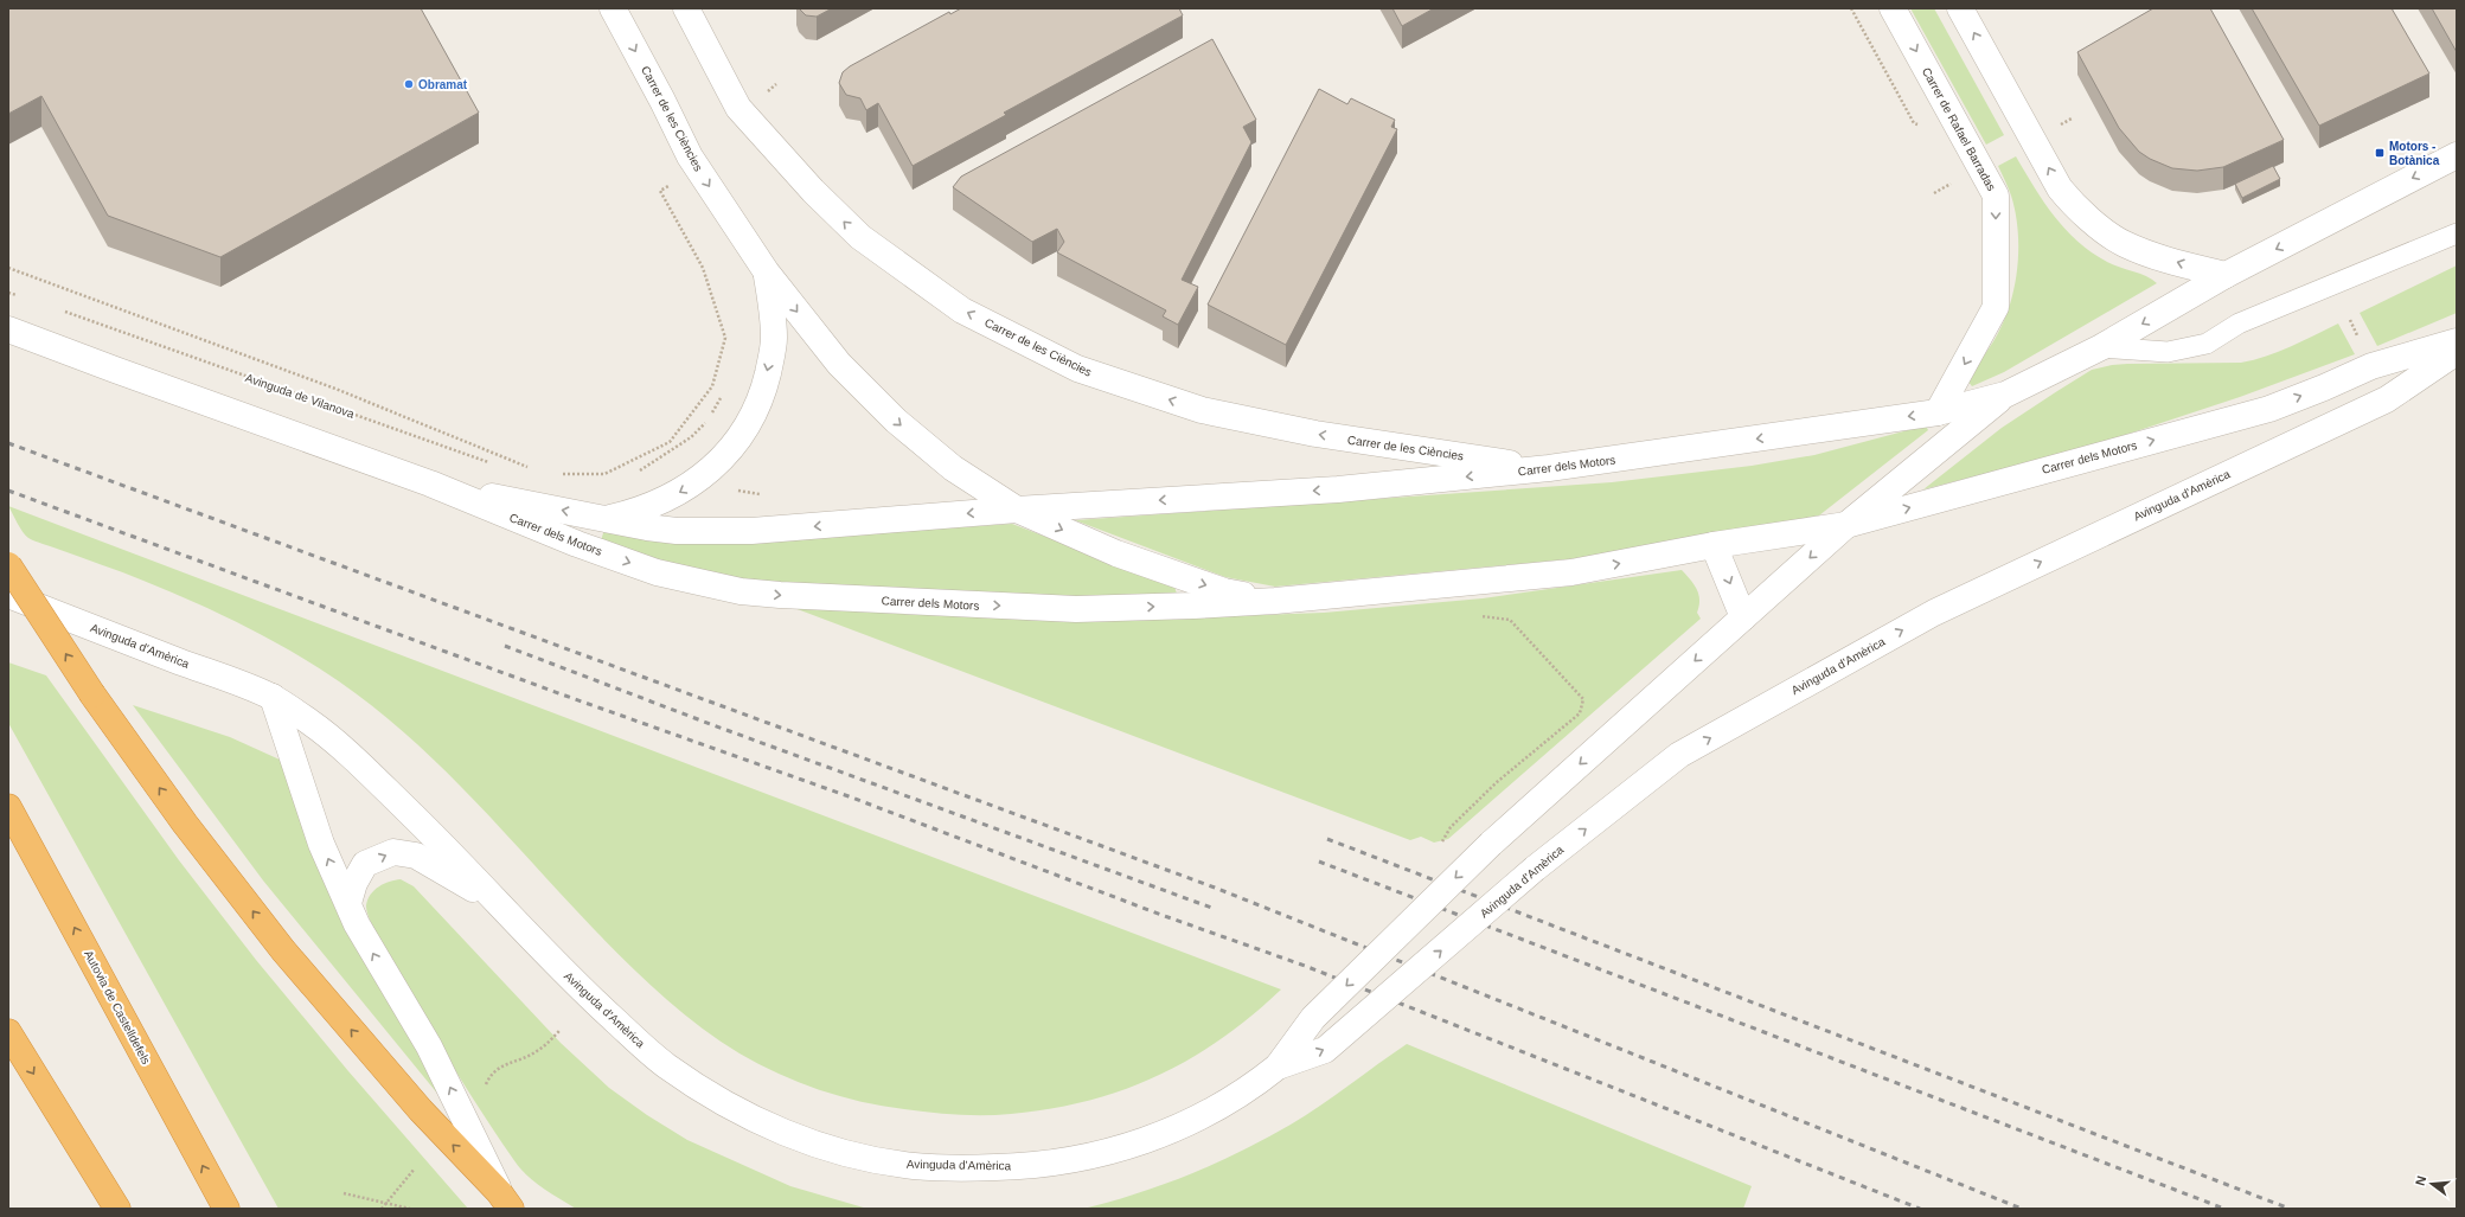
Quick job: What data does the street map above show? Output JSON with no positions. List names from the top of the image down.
{
  "streets": {
    "highway": ["Autovia de Castelldefels"],
    "street": [
      "Carrer de les Ciències",
      "Carrer de Rafael Barradas",
      "Carrer dels Motors",
      "Avinguda d'Amèrica"
    ],
    "path": ["Avinguda de Vilanova"]
  },
  "crossings": [
    ["Carrer de les Ciències", "Carrer dels Motors"],
    ["Carrer de Rafael Barradas", "Carrer dels Motors"],
    ["Carrer dels Motors", "Avinguda d'Amèrica"]
  ],
  "one_way": ["Carrer de Rafael Barradas"],
  "places": {
    "other": ["Obramat"],
    "transit": ["Motors - Botànica"]
  },
  "north": "left"
}
